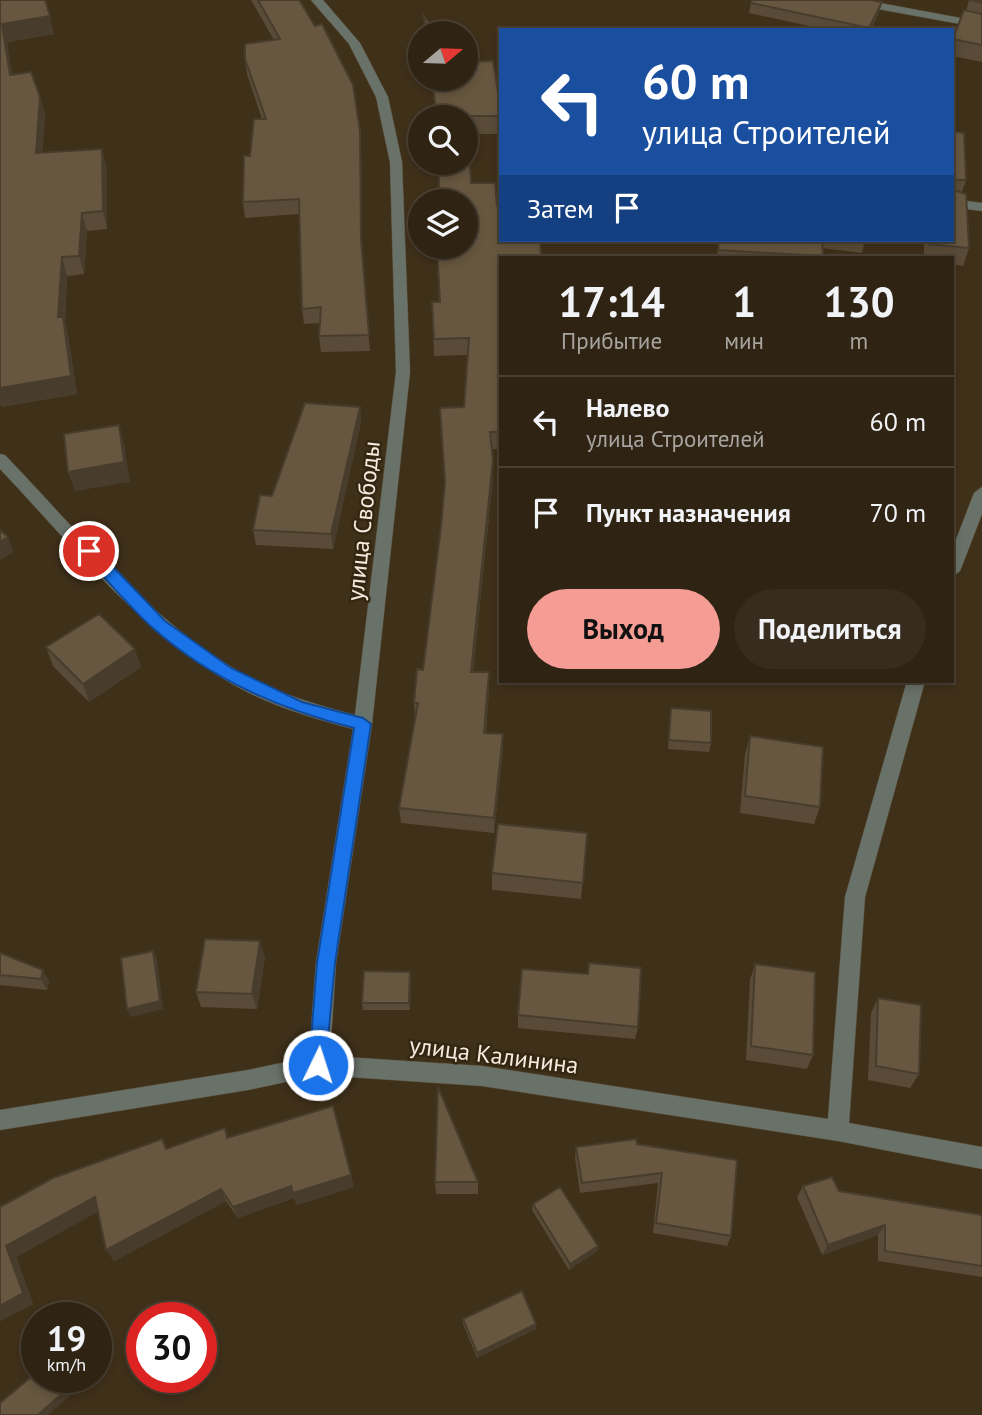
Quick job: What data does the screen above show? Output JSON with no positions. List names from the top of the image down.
{
  "streets": {
    "street": ["улица Свободы", "улица Калинина"]
  },
  "crossings": [
    ["улица Свободы", "улица Калинина"]
  ],
  "north": "right",
  "page": {
    "turn": ["60 m", "улица Строителей"],
    "then": "Затем",
    "eta": [
      "17:14",
      "Прибытие",
      "1",
      "мин",
      "130",
      "m"
    ],
    "list": [
      {
        "name": "Налево",
        "note": "улица Строителей",
        "value": "60 m"
      },
      {
        "name": "Пункт назначения",
        "value": "70 m"
      }
    ],
    "buttons": ["Выход", "Поделиться"],
    "speed": "19 km/h",
    "limit": "30"
  }
}
